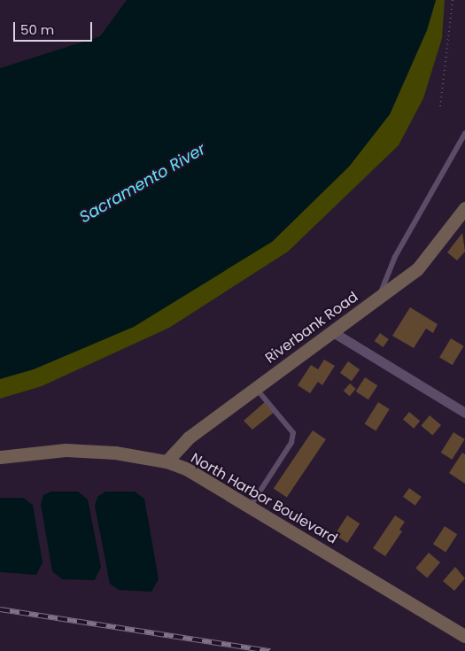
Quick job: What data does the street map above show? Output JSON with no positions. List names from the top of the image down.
{
  "streets": {
    "main road": ["Riverbank Road", "North Harbor Boulevard"]
  },
  "crossings": [
    ["Riverbank Road", "North Harbor Boulevard"]
  ],
  "water": ["Sacramento River"],
  "scale_bar": "50 m"
}
